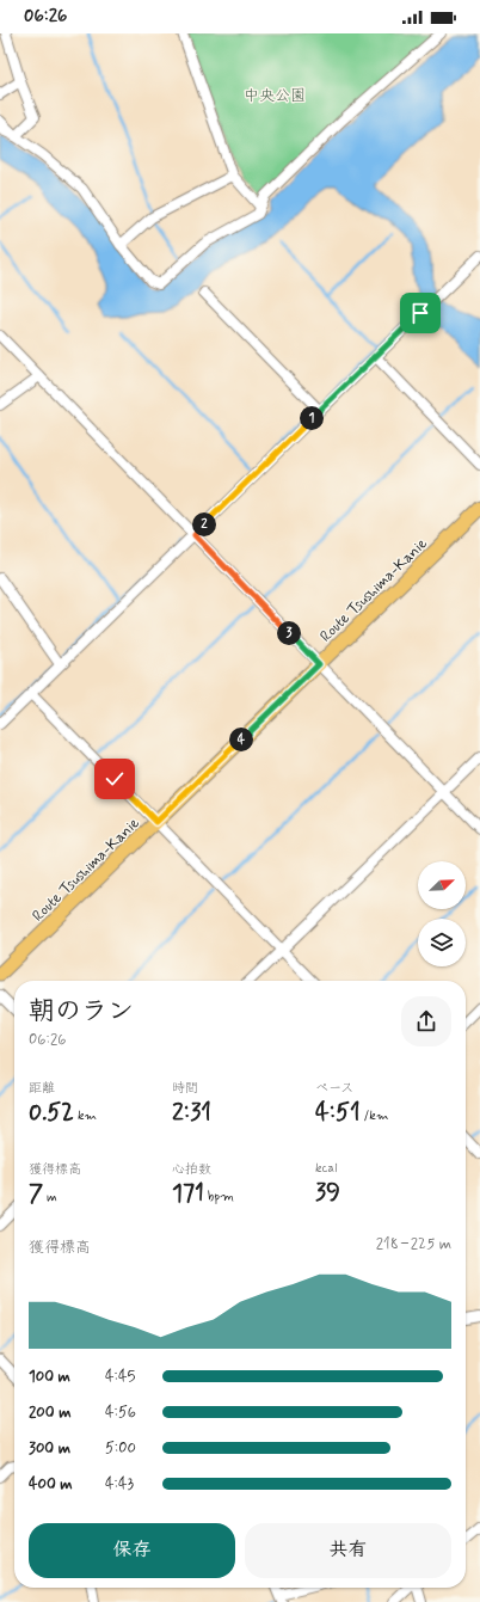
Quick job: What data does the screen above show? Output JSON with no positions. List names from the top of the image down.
{
  "streets": {
    "main road": ["Route Tsushima-Kanie"]
  },
  "parks": ["中央公園"],
  "north": "top right",
  "page": {
    "status": "06:26",
    "pins": [
      "1",
      "2",
      "3",
      "4"
    ],
    "heading": ["朝のラン", "06:26"],
    "stats": [
      ["距離", "0.52 km"],
      ["時間", "2:31"],
      ["ペース", "4:51 /km"],
      ["獲得標高", "7 m"],
      ["心拍数", "171 bpm"],
      ["kcal", "39"]
    ],
    "chart": ["獲得標高", "218–225 m"],
    "list": [
      {
        "name": "100 m",
        "note": "4:45"
      },
      {
        "name": "200 m",
        "note": "4:56"
      },
      {
        "name": "300 m",
        "note": "5:00"
      },
      {
        "name": "400 m",
        "note": "4:43"
      }
    ],
    "buttons": ["保存", "共有"]
  }
}
